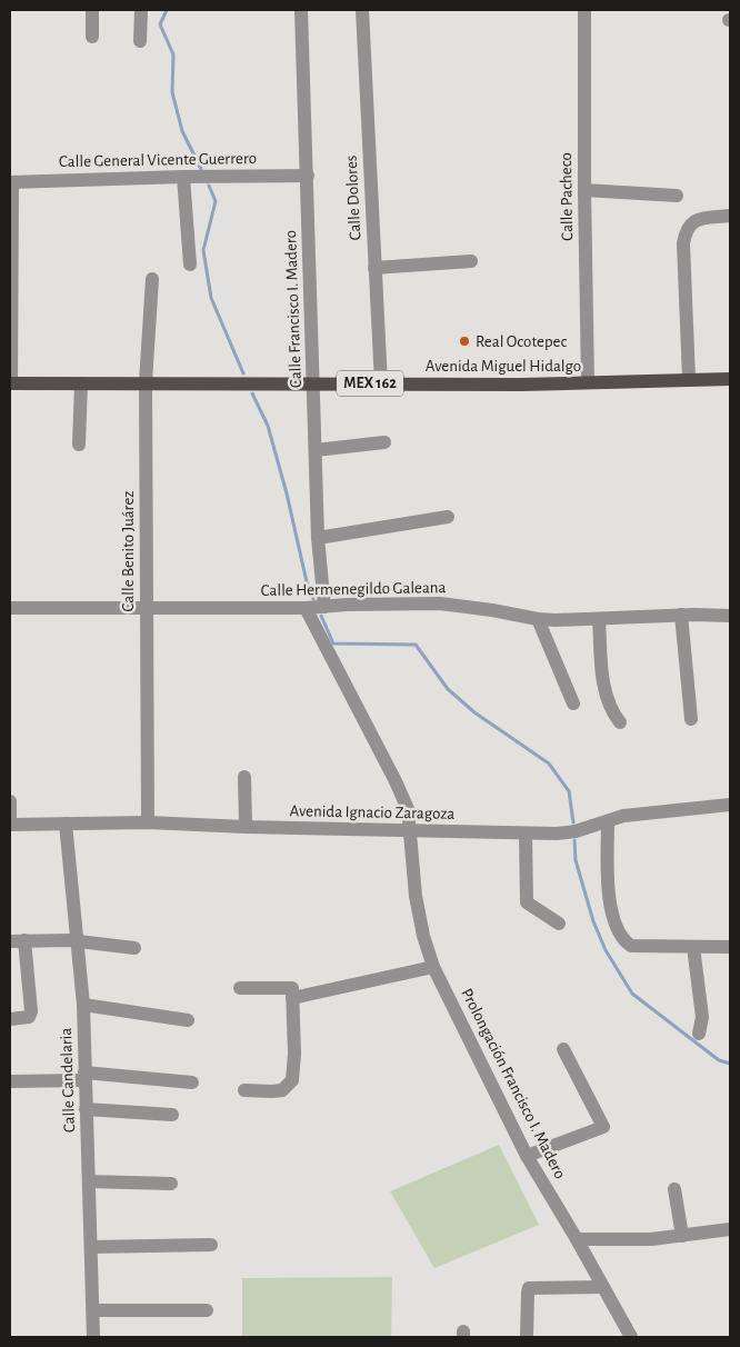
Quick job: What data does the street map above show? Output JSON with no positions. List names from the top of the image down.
{
  "streets": {
    "main road": ["Avenida Miguel Hidalgo", "MEX 162"],
    "street": [
      "Calle General Vicente Guerrero",
      "Calle Pacheco",
      "Calle Dolores",
      "Calle Francisco I. Madero",
      "Calle Benito Juárez",
      "Calle Hermenegildo Galeana",
      "Avenida Ignacio Zaragoza",
      "Calle Candelaria",
      "Prolongación Francisco I. Madero"
    ]
  },
  "crossings": [
    ["Calle General Vicente Guerrero", "Calle Francisco I. Madero"],
    ["Calle Pacheco", "Avenida Miguel Hidalgo"],
    ["Calle Dolores", "Avenida Miguel Hidalgo"],
    ["Calle Francisco I. Madero", "Avenida Miguel Hidalgo"],
    ["Calle Francisco I. Madero", "Calle Hermenegildo Galeana"],
    ["Avenida Miguel Hidalgo", "Calle Benito Juárez"],
    ["Calle Benito Juárez", "Calle Hermenegildo Galeana"],
    ["Calle Benito Juárez", "Avenida Ignacio Zaragoza"],
    ["Avenida Ignacio Zaragoza", "Calle Candelaria"],
    ["Avenida Ignacio Zaragoza", "Prolongación Francisco I. Madero"]
  ],
  "places": ["Real Ocotepec"]
}
